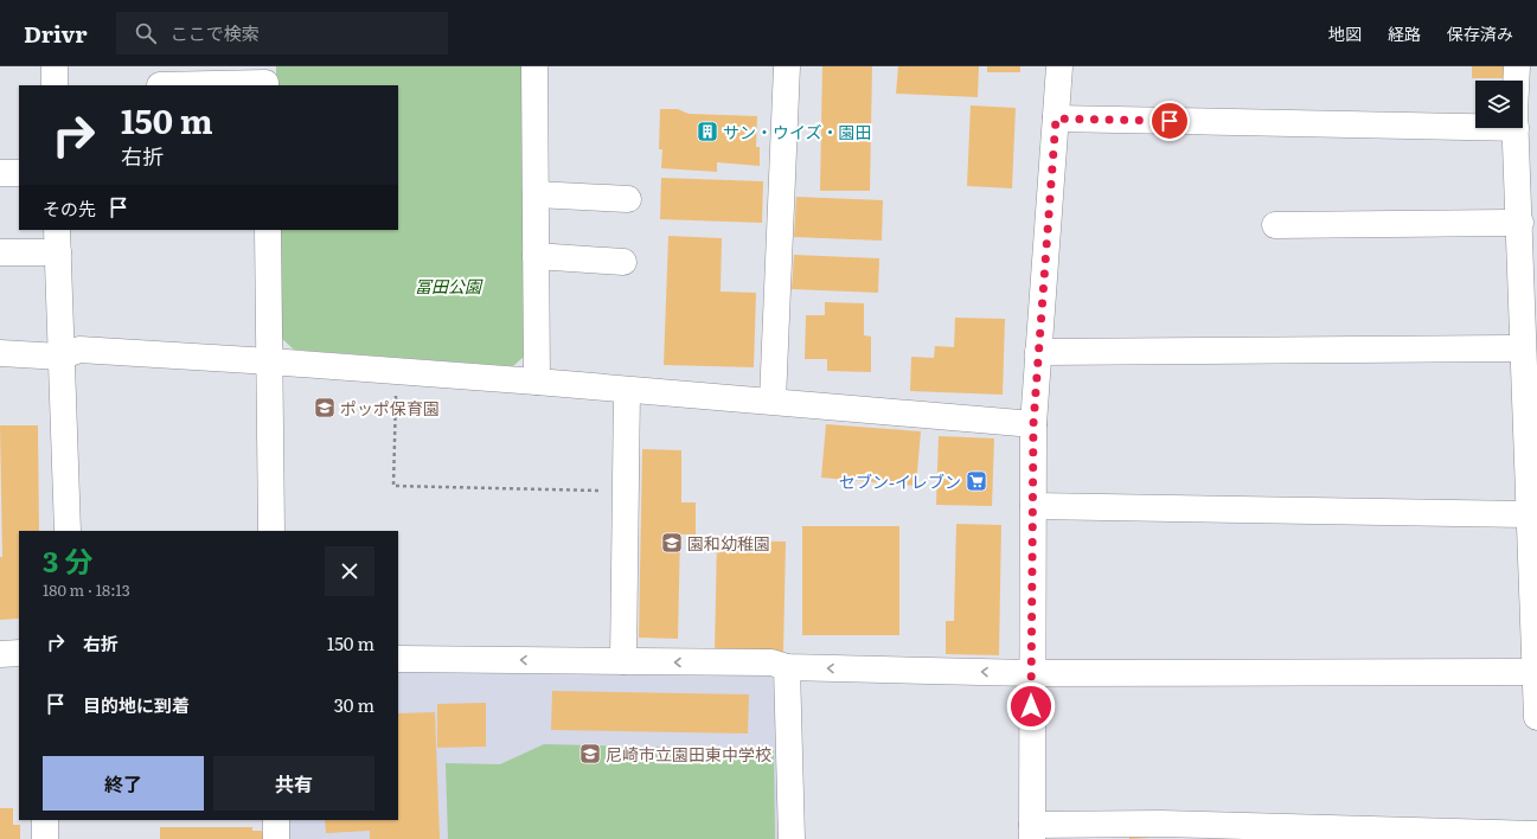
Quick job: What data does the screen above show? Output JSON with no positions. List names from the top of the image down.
{
  "parks": ["冨田公園"],
  "places": {
    "building": ["サン・ウイズ・園田"],
    "school or university": ["ポッポ保育園", "園和幼稚園", "尼崎市立園田東中学校"],
    "supermarket": ["セブン-イレブン"]
  },
  "page": {
    "header": "Drivr",
    "search": "ここで検索",
    "nav": ["地図", "経路", "保存済み"],
    "turn": ["150 m", "右折"],
    "then": "その先",
    "heading": ["3 分", "180 m · 18:13"],
    "list": [
      {
        "name": "右折",
        "value": "150 m"
      },
      {
        "name": "目的地に到着",
        "value": "30 m"
      }
    ],
    "buttons": ["終了", "共有"]
  }
}
